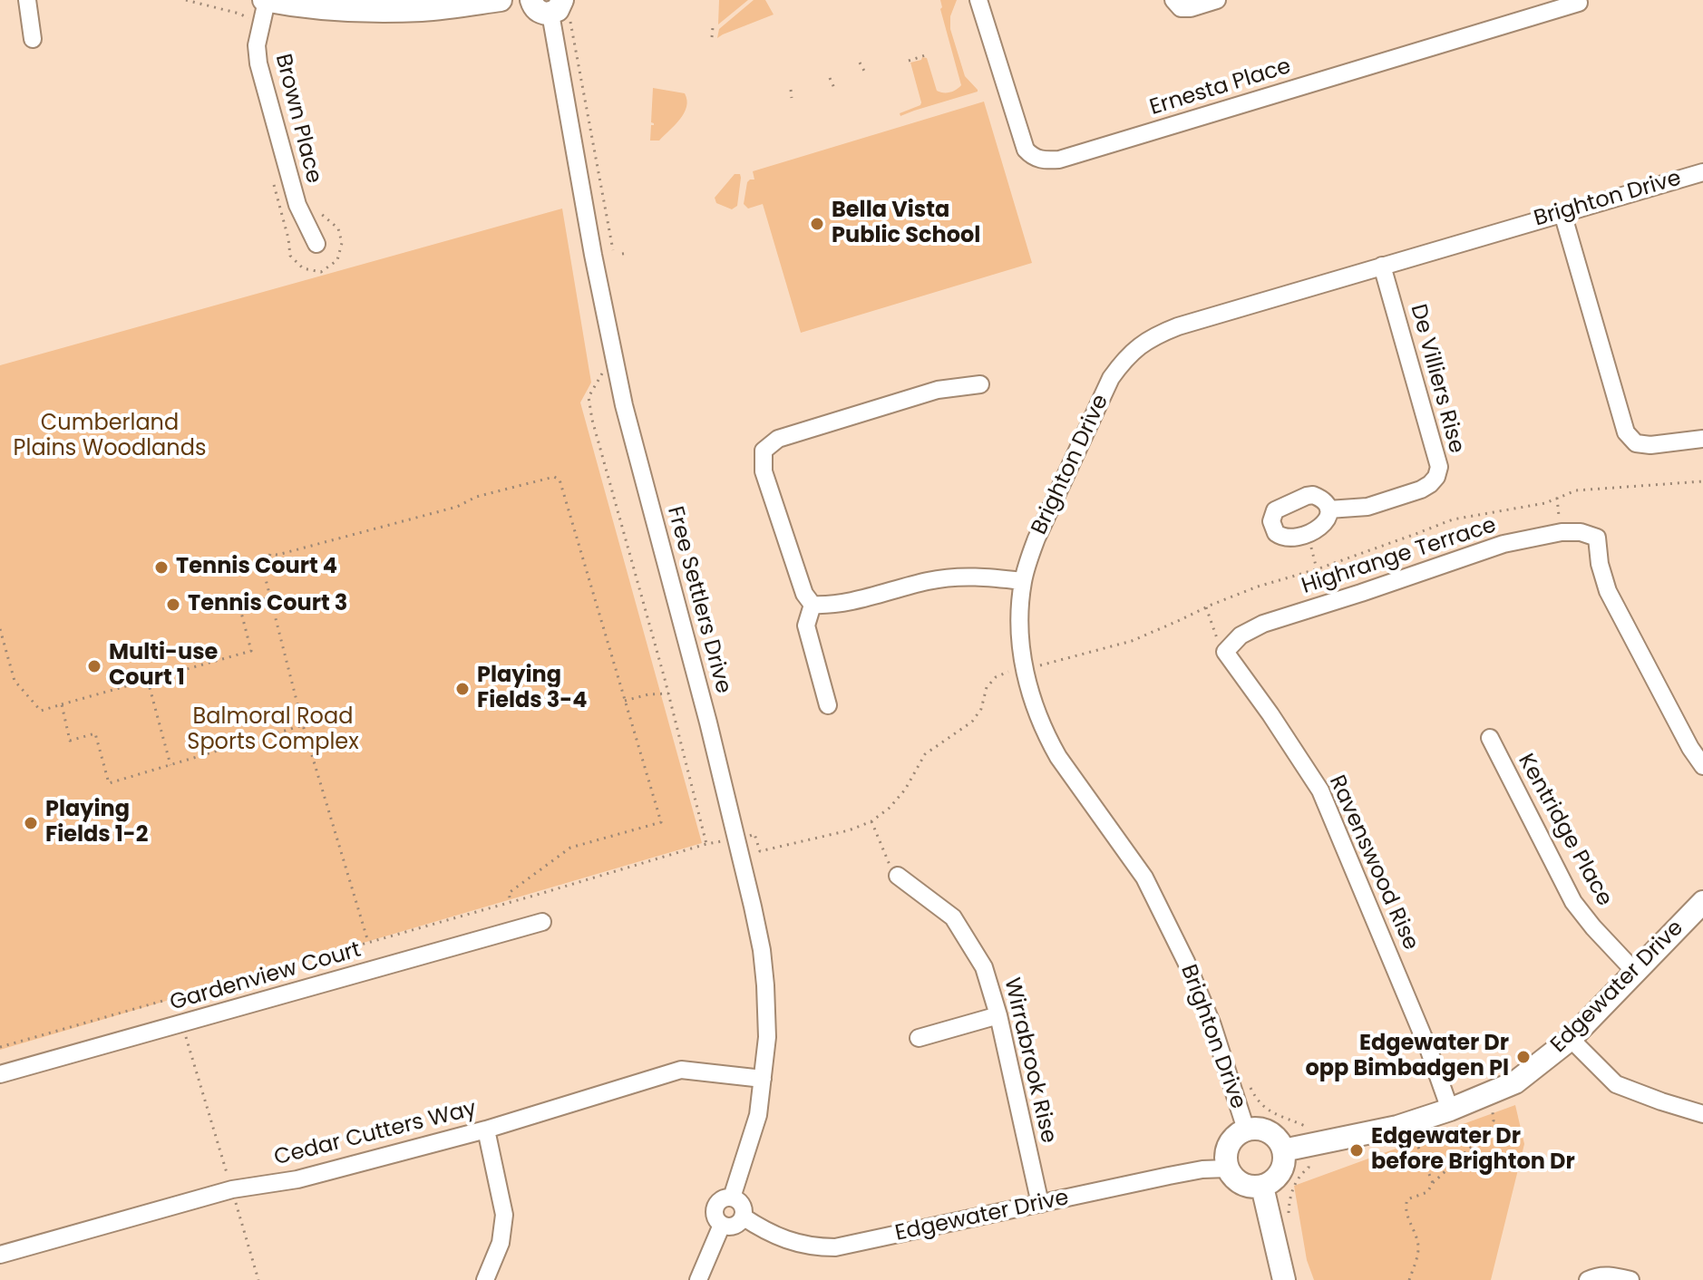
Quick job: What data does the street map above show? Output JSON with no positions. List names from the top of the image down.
{
  "streets": {
    "street": [
      "Ernesta Place",
      "Brown Place",
      "Brighton Drive",
      "De Villiers Rise",
      "Highrange Terrace",
      "Free Settlers Drive",
      "Kentridge Place",
      "Ravenswood Rise",
      "Gardenview Court",
      "Edgewater Drive",
      "Wirrabrook Rise",
      "Cedar Cutters Way"
    ]
  },
  "crossings": [
    ["Brighton Drive", "De Villiers Rise"],
    ["Brighton Drive", "Edgewater Drive"],
    ["Highrange Terrace", "Ravenswood Rise"],
    ["Free Settlers Drive", "Edgewater Drive"],
    ["Free Settlers Drive", "Cedar Cutters Way"],
    ["Kentridge Place", "Edgewater Drive"],
    ["Ravenswood Rise", "Edgewater Drive"],
    ["Edgewater Drive", "Wirrabrook Rise"]
  ],
  "parks": ["Cumberland Plains Woodlands", "Balmoral Road Sports Complex"],
  "places": [
    "Bella Vista Public School",
    "Tennis Court 4",
    "Tennis Court 3",
    "Multi-use Court 1",
    "Playing Fields 3-4",
    "Playing Fields 1-2",
    "Edgewater Dr opp Bimbadgen Pl",
    "Edgewater Dr before Brighton Dr"
  ]
}
